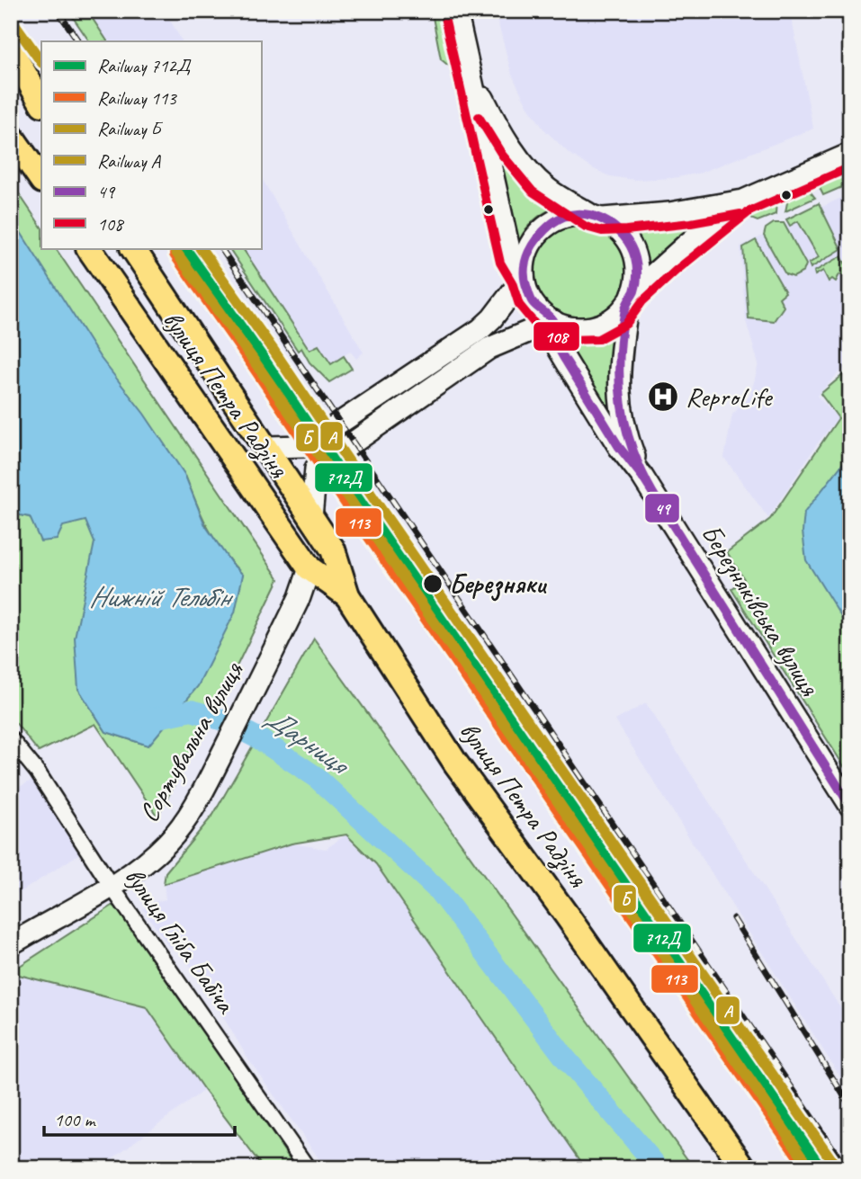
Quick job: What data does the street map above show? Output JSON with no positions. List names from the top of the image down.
{
  "streets": {
    "main road": ["вулиця Петра Радзіня"],
    "street": ["Березняківська вулиця", "Сортувальна вулиця", "вулиця Гліба Бабіча"]
  },
  "crossings": [
    ["вулиця Петра Радзіня", "Сортувальна вулиця"],
    ["Сортувальна вулиця", "вулиця Гліба Бабіча"]
  ],
  "water": ["Нижній Тельбін", "Дарниця"],
  "places": {
    "hospital": ["ReproLife"],
    "other": ["Березняки"]
  },
  "lines": [
    "transit line 108",
    "rail line Б",
    "transit line 49",
    "rail line 712Д",
    "rail line A",
    "rail line 113"
  ],
  "legend": [
    "Railway 712Д",
    "Railway 113",
    "Railway Б",
    "Railway A",
    "49",
    "108"
  ],
  "scale_bar": "100 m"
}
